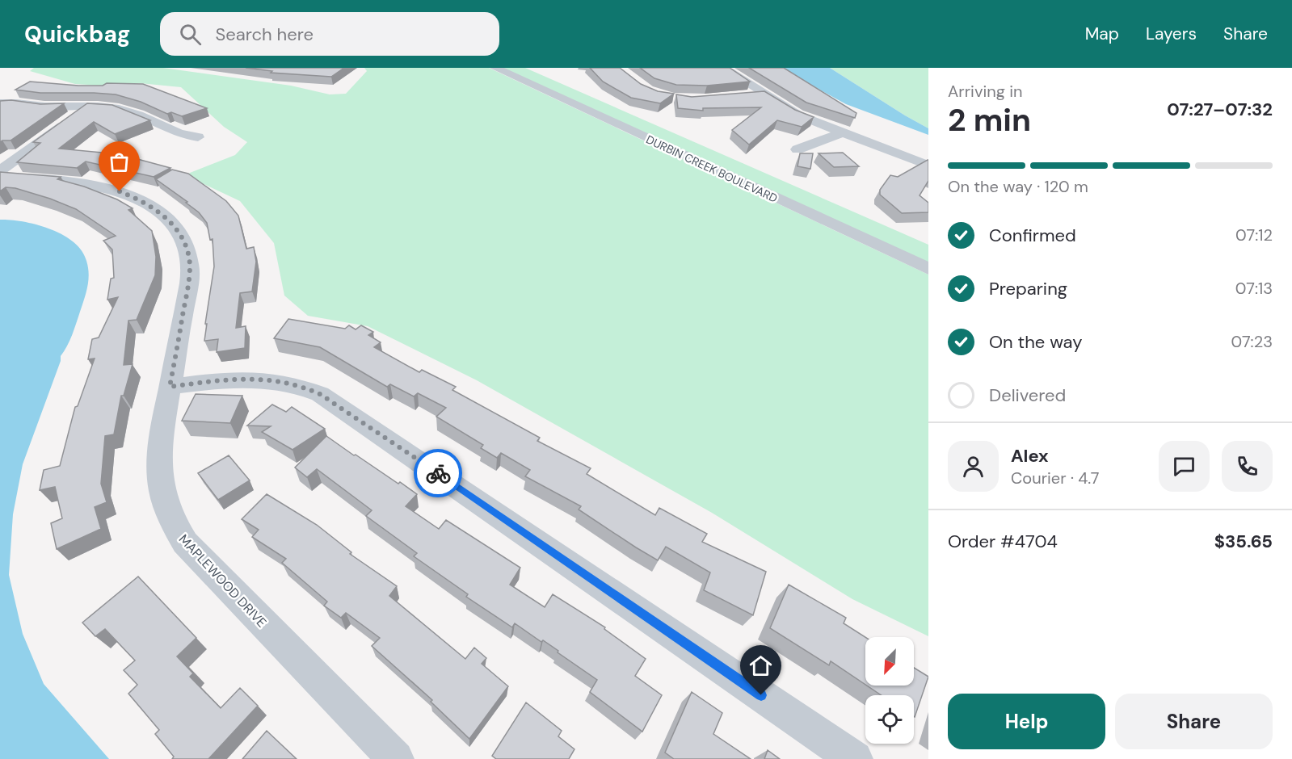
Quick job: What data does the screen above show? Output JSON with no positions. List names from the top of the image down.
{
  "streets": {
    "street": ["DURBIN CREEK BOULEVARD", "MAPLEWOOD DRIVE"]
  },
  "north": "bottom left",
  "page": {
    "header": "Quickbag",
    "search": "Search here",
    "nav": ["Map", "Layers", "Share"],
    "heading": ["2 min", "Arriving in", "07:27–07:32"],
    "panel": [
      "Alex",
      "Courier · 4.7",
      "Order #4704",
      "$35.65"
    ],
    "bar": "On the way · 120 m",
    "list": [
      ["Confirmed", "07:12"],
      ["Preparing", "07:13"],
      ["On the way", "07:23"],
      "Delivered"
    ],
    "buttons": ["Help", "Share"]
  }
}
